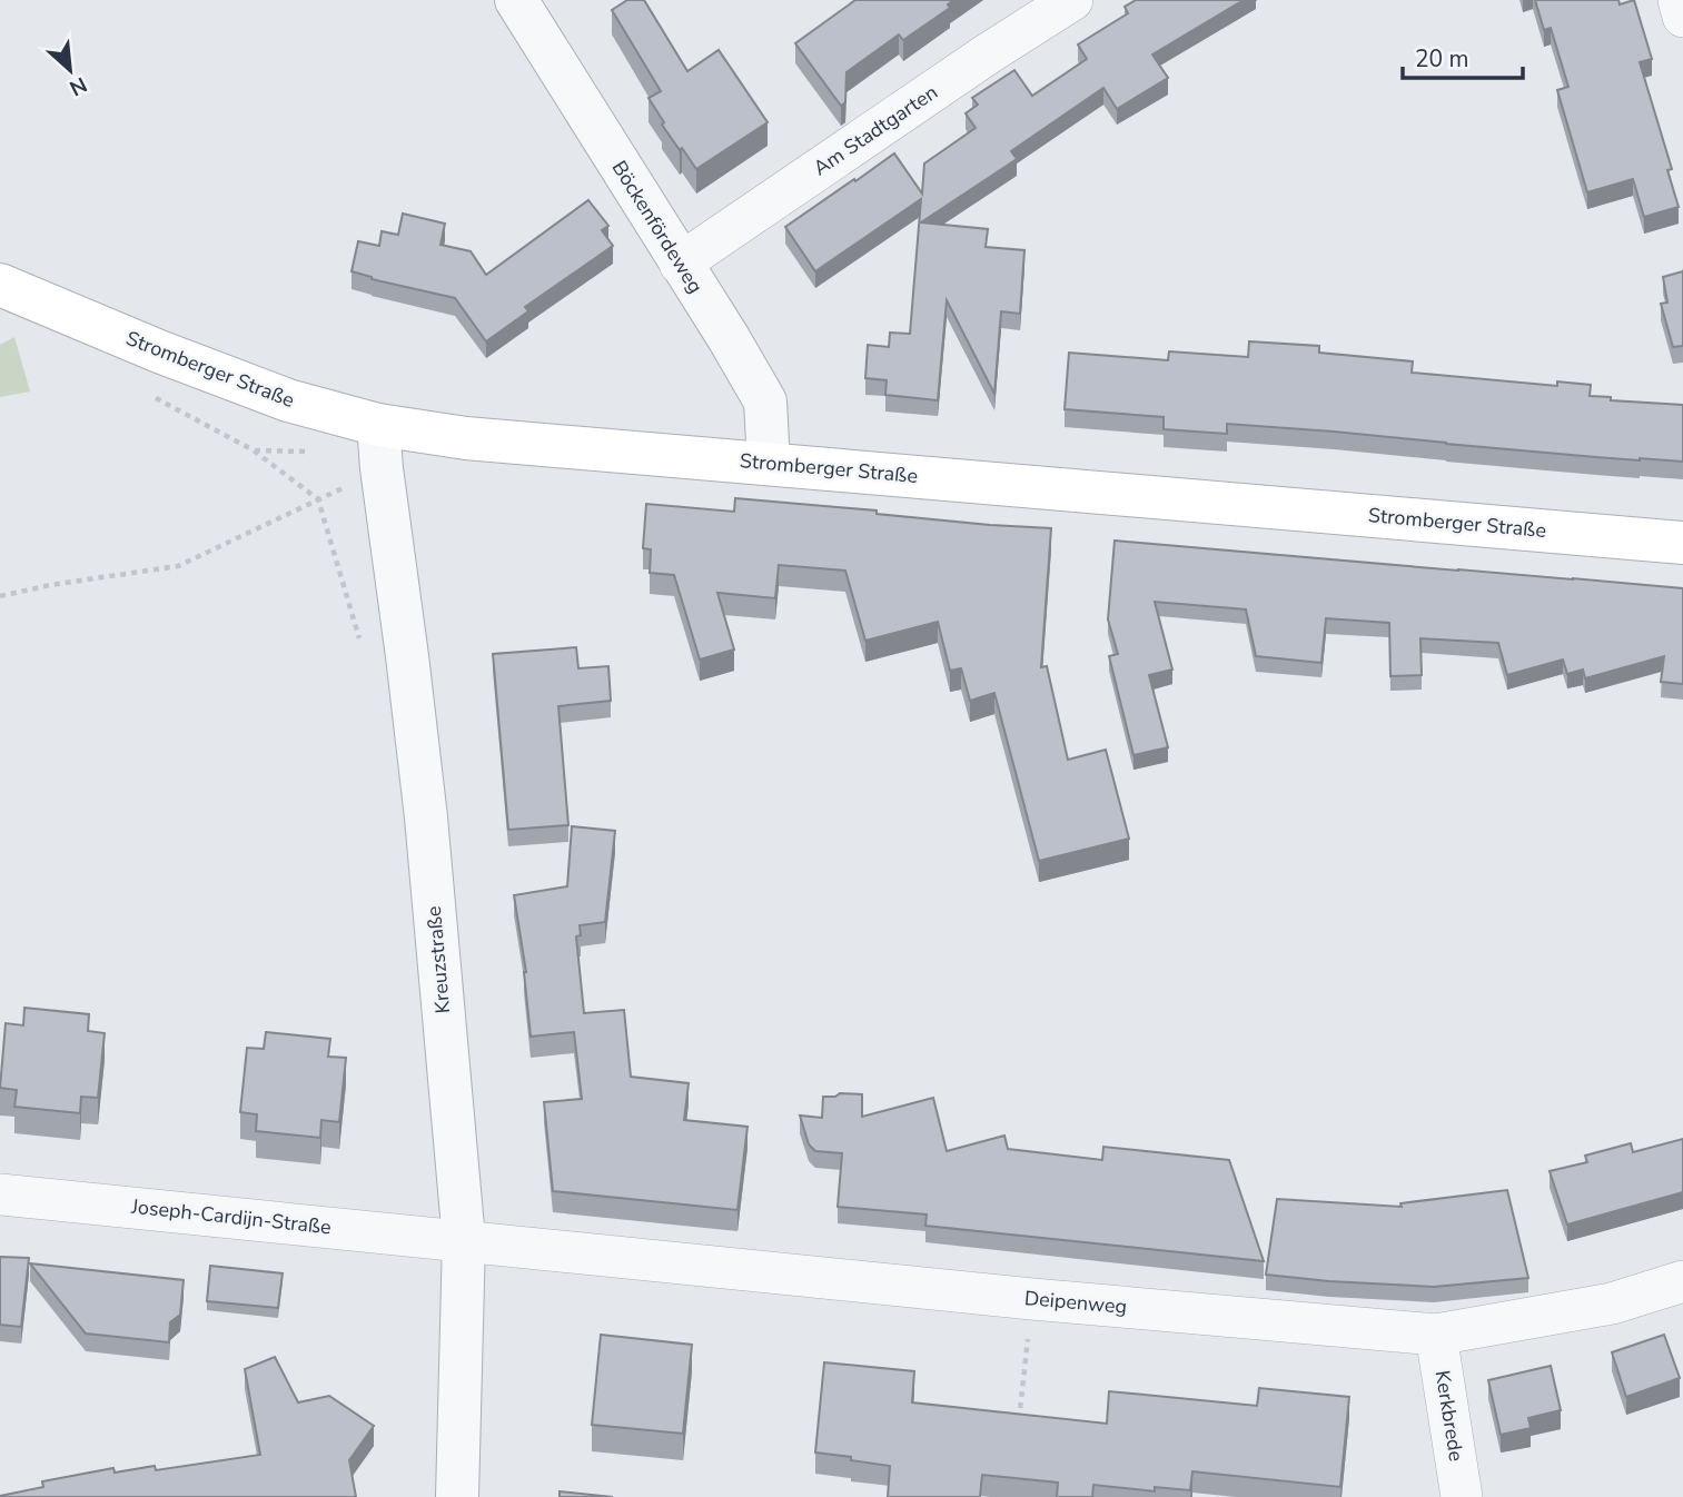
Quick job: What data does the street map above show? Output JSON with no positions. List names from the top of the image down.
{
  "streets": {
    "main road": ["Stromberger Straße"],
    "street": [
      "Am Stadtgarten",
      "Böckenfördeweg",
      "Kreuzstraße",
      "Joseph-Cardijn-Straße",
      "Deipenweg",
      "Kerkbrede"
    ]
  },
  "crossings": [
    ["Am Stadtgarten", "Böckenfördeweg"],
    ["Böckenfördeweg", "Stromberger Straße"],
    ["Stromberger Straße", "Kreuzstraße"],
    ["Kreuzstraße", "Joseph-Cardijn-Straße"],
    ["Kreuzstraße", "Deipenweg"],
    ["Joseph-Cardijn-Straße", "Deipenweg"],
    ["Deipenweg", "Kerkbrede"]
  ],
  "scale_bar": "20 m",
  "north": "bottom right"
}
